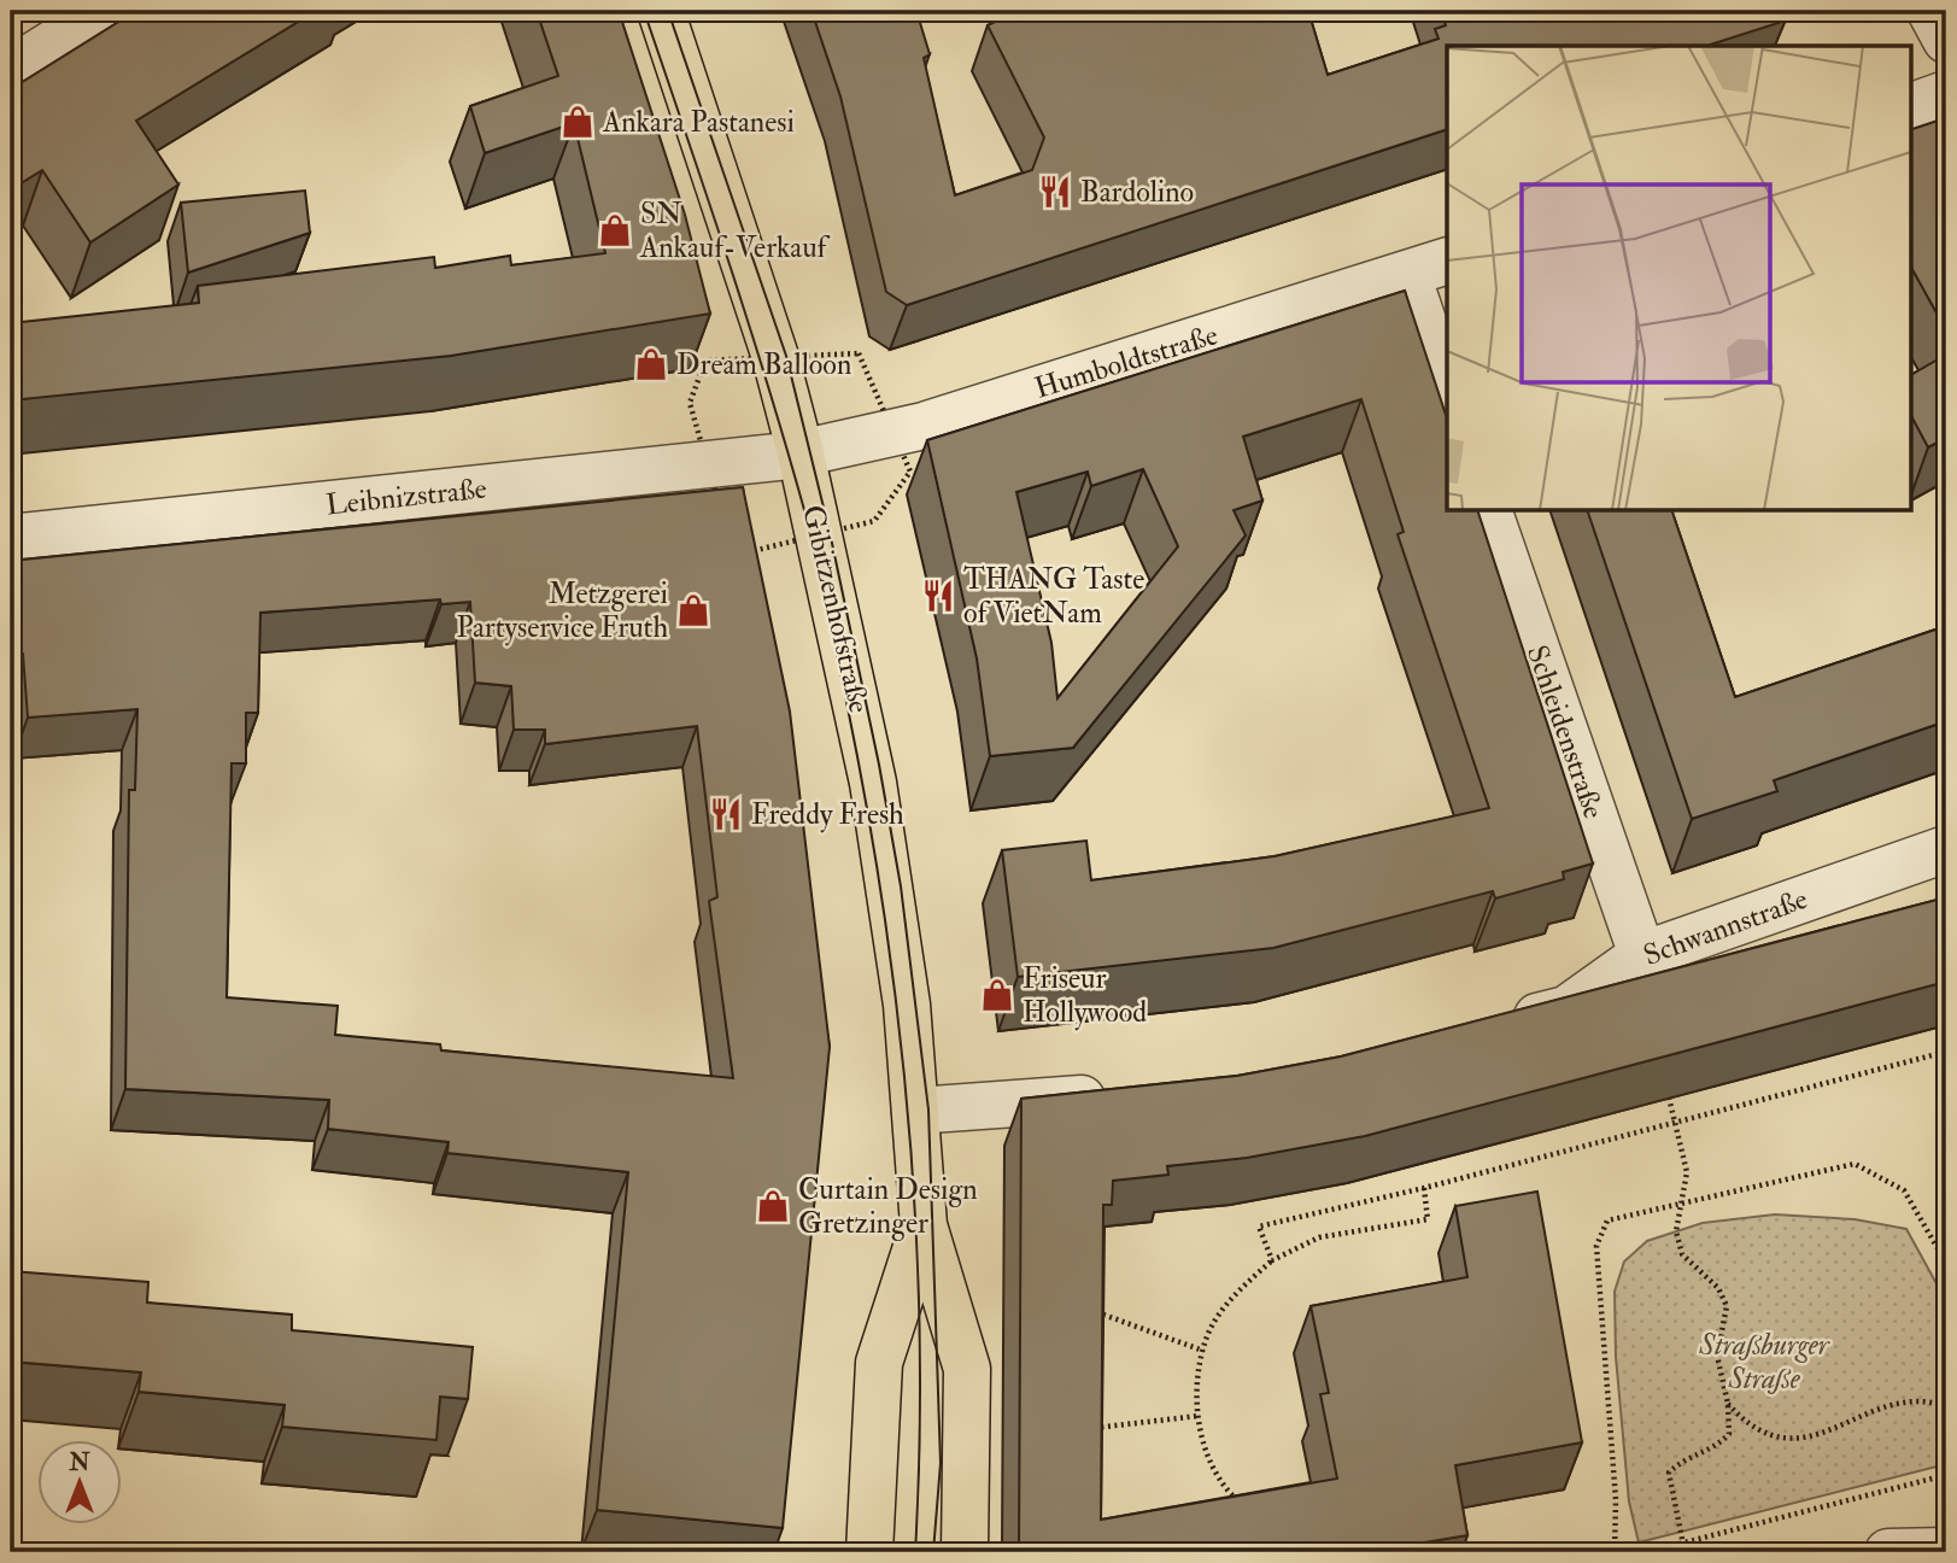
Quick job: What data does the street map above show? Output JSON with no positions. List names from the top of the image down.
{
  "streets": {
    "main road": ["Gibitzenhofstraße"],
    "street": [
      "Humboldtstraße",
      "Leibnizstraße",
      "Schleidenstraße",
      "Schwannstraße"
    ]
  },
  "crossings": [
    ["Humboldtstraße", "Leibnizstraße"],
    ["Humboldtstraße", "Gibitzenhofstraße"],
    ["Leibnizstraße", "Gibitzenhofstraße"],
    ["Schleidenstraße", "Schwannstraße"]
  ],
  "parks": ["Straßburger Straße"],
  "places": {
    "shop": [
      "Ankara Pastanesi",
      "SN Ankauf-Verkauf",
      "Dream Balloon",
      "Metzgerei Partyservice Fruth",
      "Friseur Hollywood",
      "Curtain Design Gretzinger"
    ],
    "restaurant": ["Bardolino", "THANG Taste of VietNam", "Freddy Fresh"]
  },
  "north": "top"
}
